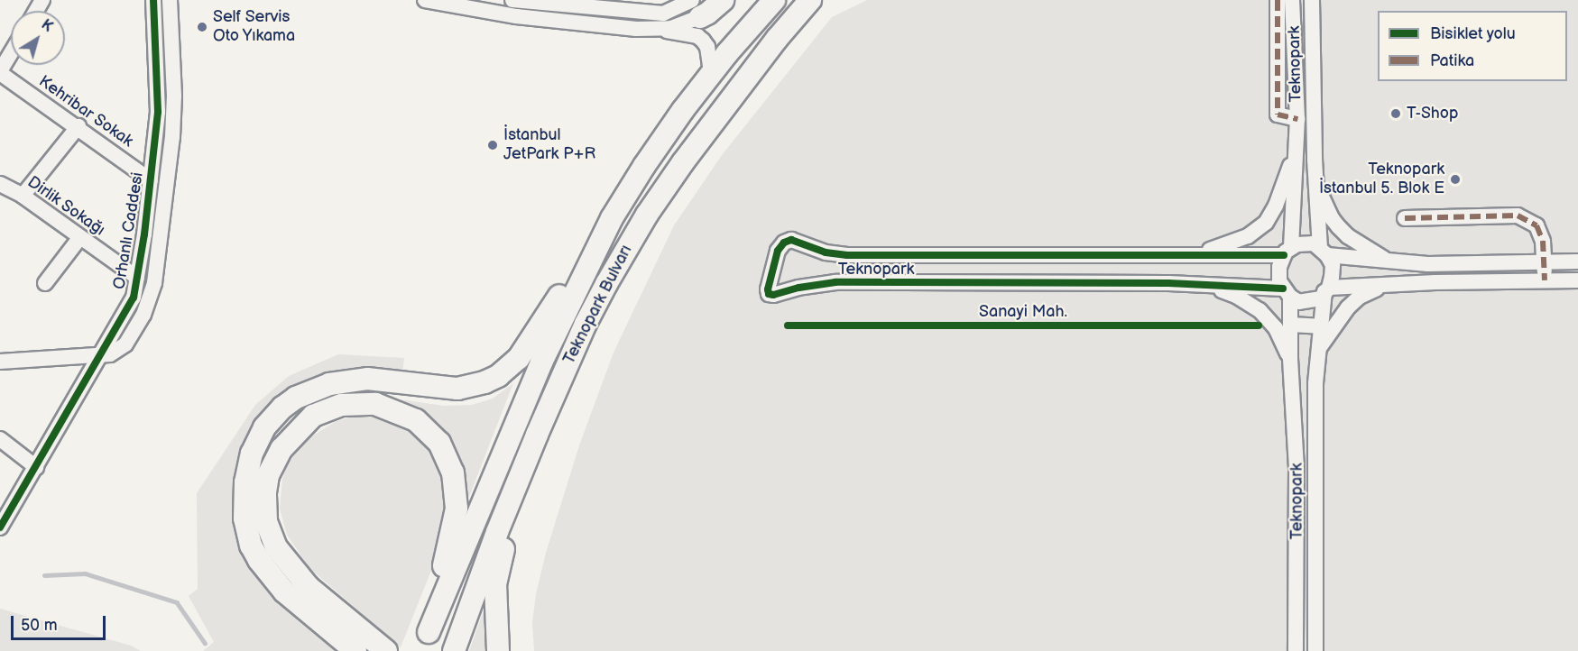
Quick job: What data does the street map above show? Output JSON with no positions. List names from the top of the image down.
{
  "streets": {
    "highway": ["Teknopark Bulvarı"],
    "street": [
      "Teknopark",
      "Kehribar Sokak",
      "Dirlik Sokağı",
      "Orhanlı Caddesi"
    ],
    "cycle path": ["Sanayi Mah."]
  },
  "crossings": [
    ["Kehribar Sokak", "Orhanlı Caddesi"],
    ["Dirlik Sokağı", "Orhanlı Caddesi"]
  ],
  "places": [
    "Self Servis Oto Yıkama",
    "T-Shop",
    "İstanbul JetPark P+R",
    "Teknopark İstanbul 5. Blok E"
  ],
  "legend": ["Bisiklet yolu", "Patika"],
  "scale_bar": "50 m",
  "north": "top right"
}
